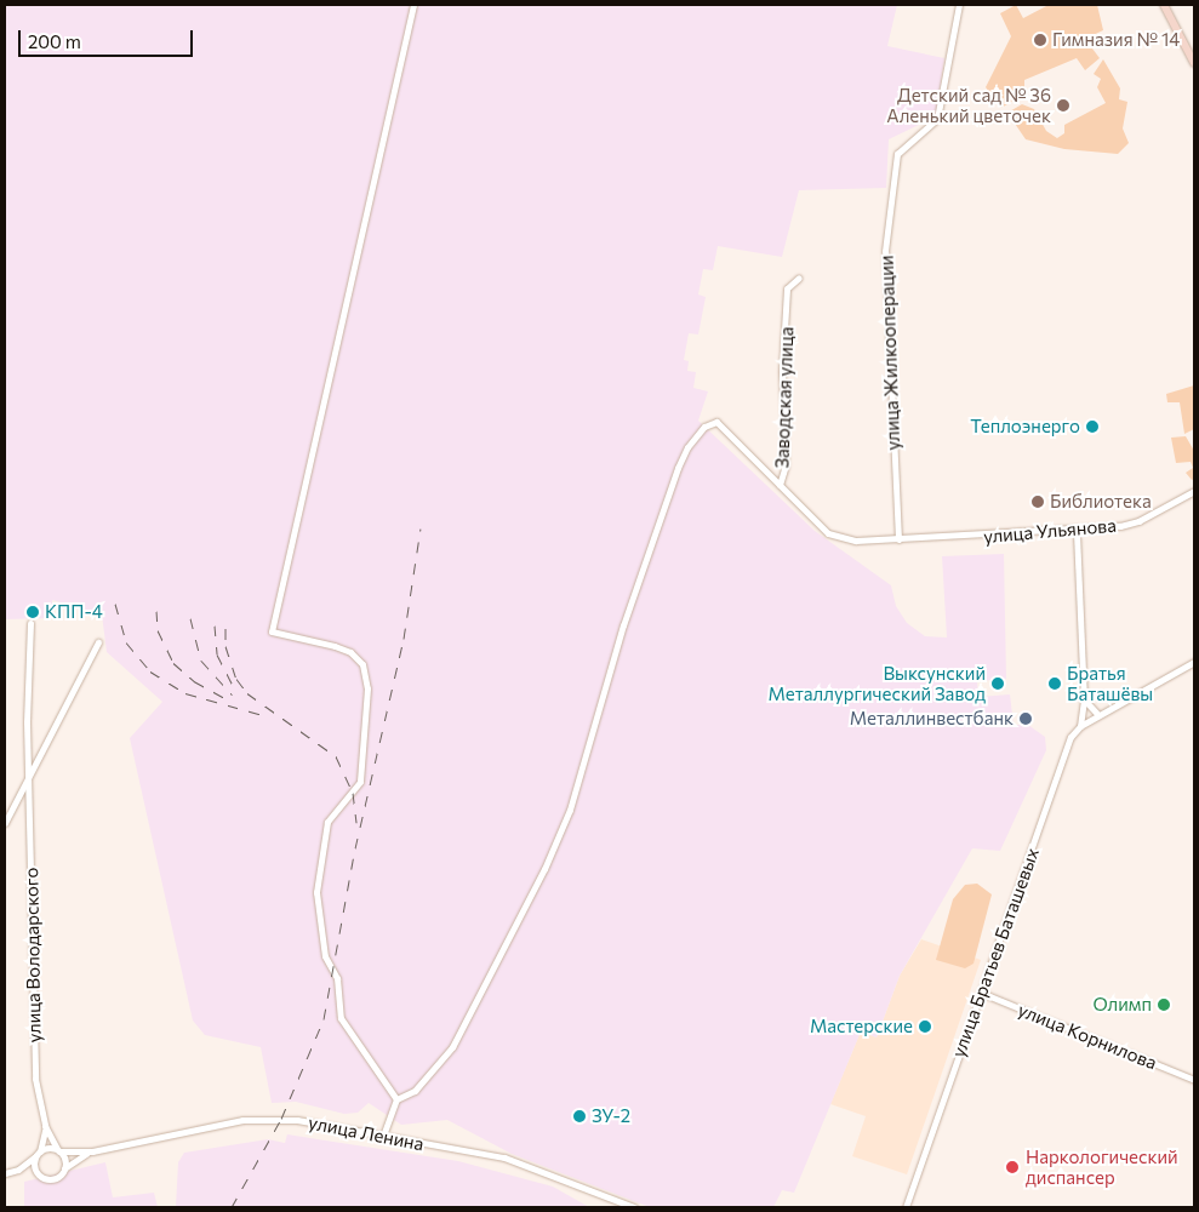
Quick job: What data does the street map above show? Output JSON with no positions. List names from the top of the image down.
{
  "streets": {
    "street": [
      "улица Жилкооперации",
      "Заводская улица",
      "улица Ульянова",
      "улица Братьев Баташевых",
      "улица Володарского",
      "улица Корнилова",
      "улица Ленина"
    ]
  },
  "crossings": [
    ["улица Жилкооперации", "улица Ульянова"],
    ["Заводская улица", "улица Ульянова"],
    ["улица Ульянова", "улица Братьев Баташевых"],
    ["улица Братьев Баташевых", "улица Корнилова"]
  ],
  "places": [
    "Гимназия № 14",
    "Детский сад № 36 Аленький цветочек",
    "Теплоэнерго",
    "Библиотека",
    "КПП-4",
    "Выксунский Металлургический Завод",
    "Братья Баташёвы",
    "Металлинвестбанк",
    "Олимп",
    "Мастерские",
    "ЗУ-2",
    "Наркологический диспансер"
  ],
  "scale_bar": "200 m"
}
